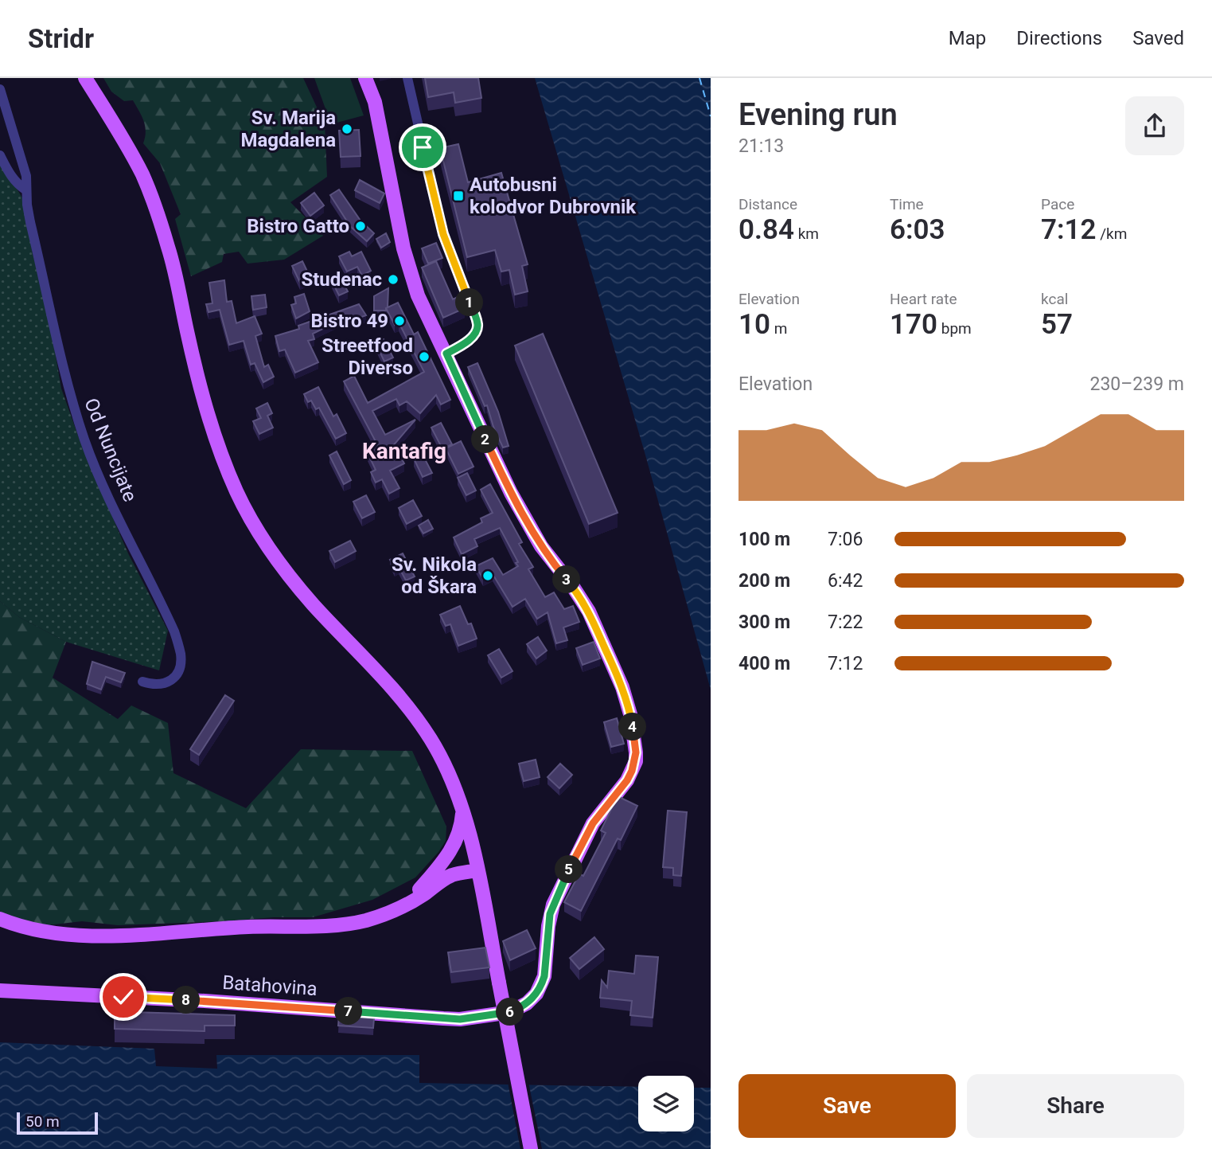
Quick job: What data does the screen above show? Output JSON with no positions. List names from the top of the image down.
{
  "streets": {
    "main road": ["Batahovina"],
    "street": ["Od Nuncijate"]
  },
  "districts": ["Kantafig"],
  "places": {
    "other": [
      "Sv. Marija Magdalena",
      "Bistro Gatto",
      "Studenac",
      "Bistro 49",
      "Streetfood Diverso",
      "Sv. Nikola od Škara"
    ],
    "transit": ["Autobusni kolodvor Dubrovnik"]
  },
  "scale_bar": "50 m",
  "page": {
    "header": "Stridr",
    "nav": ["Map", "Directions", "Saved"],
    "heading": ["Evening run", "21:13"],
    "stats": [
      ["Distance", "0.84 km"],
      ["Time", "6:03"],
      ["Pace", "7:12 /km"],
      ["Elevation", "10 m"],
      ["Heart rate", "170 bpm"],
      ["kcal", "57"]
    ],
    "pins": [
      "1",
      "2",
      "3",
      "4",
      "5",
      "8",
      "7",
      "6"
    ],
    "chart": ["Elevation", "230–239 m"],
    "list": [
      {
        "name": "100 m",
        "note": "7:06"
      },
      {
        "name": "200 m",
        "note": "6:42"
      },
      {
        "name": "300 m",
        "note": "7:22"
      },
      {
        "name": "400 m",
        "note": "7:12"
      }
    ],
    "buttons": ["Save", "Share"],
    "scale": "50 m"
  }
}
